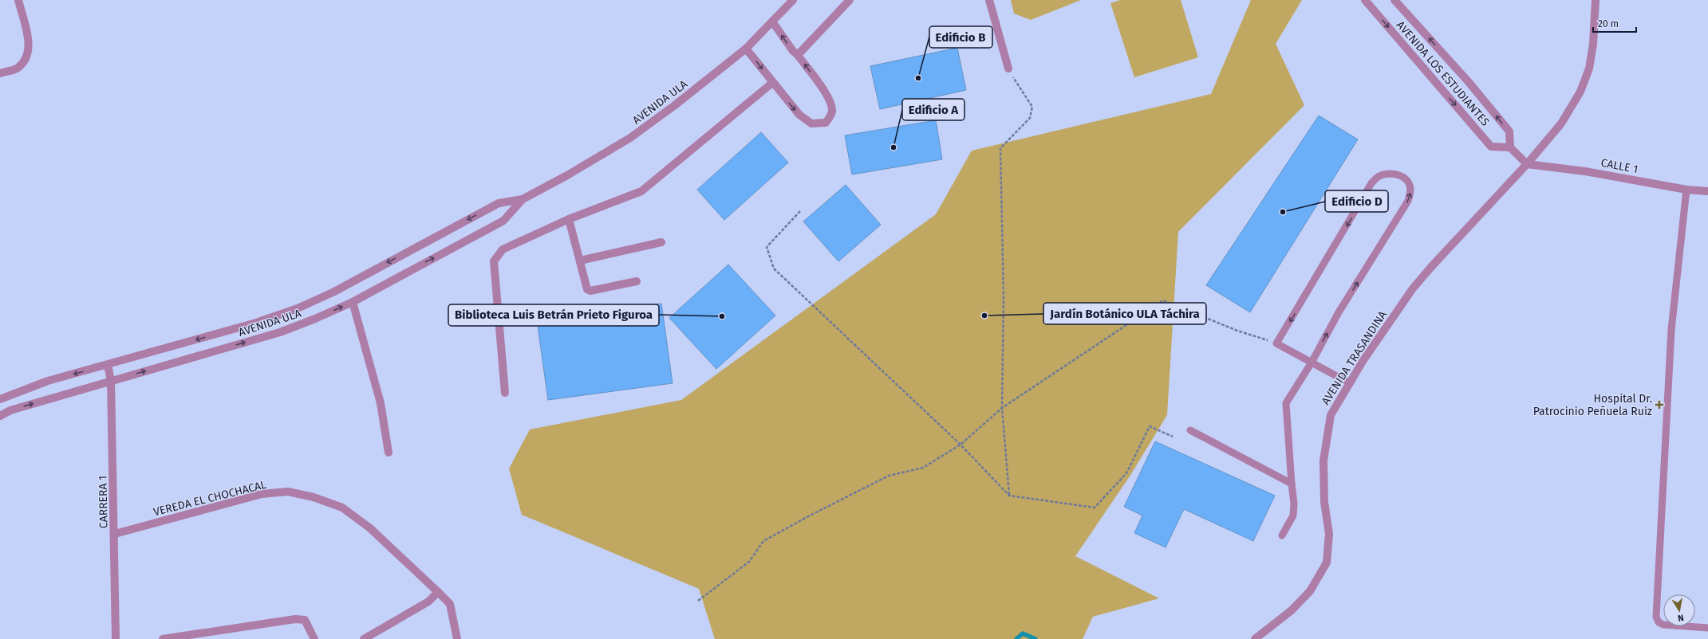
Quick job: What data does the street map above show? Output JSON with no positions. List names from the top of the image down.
{
  "streets": {
    "street": [
      "AVENIDA LOS ESTUDIANTES",
      "AVENIDA ULA",
      "CALLE 1",
      "AVENIDA TRASANDINA",
      "VEREDA EL CHOCHACAL",
      "CARRERA 1"
    ]
  },
  "crossings": [
    ["AVENIDA ULA", "CARRERA 1"],
    ["CALLE 1", "AVENIDA TRASANDINA"],
    ["VEREDA EL CHOCHACAL", "CARRERA 1"]
  ],
  "places": {
    "other": [
      "Edificio B",
      "Edificio A",
      "Edificio D",
      "Jardín Botánico ULA Táchira",
      "Biblioteca Luis Betrán Prieto Figuroa"
    ],
    "health": ["Hospital Dr. Patrocinio Peñuela Ruiz"]
  },
  "scale_bar": "20 m",
  "north": "bottom"
}
